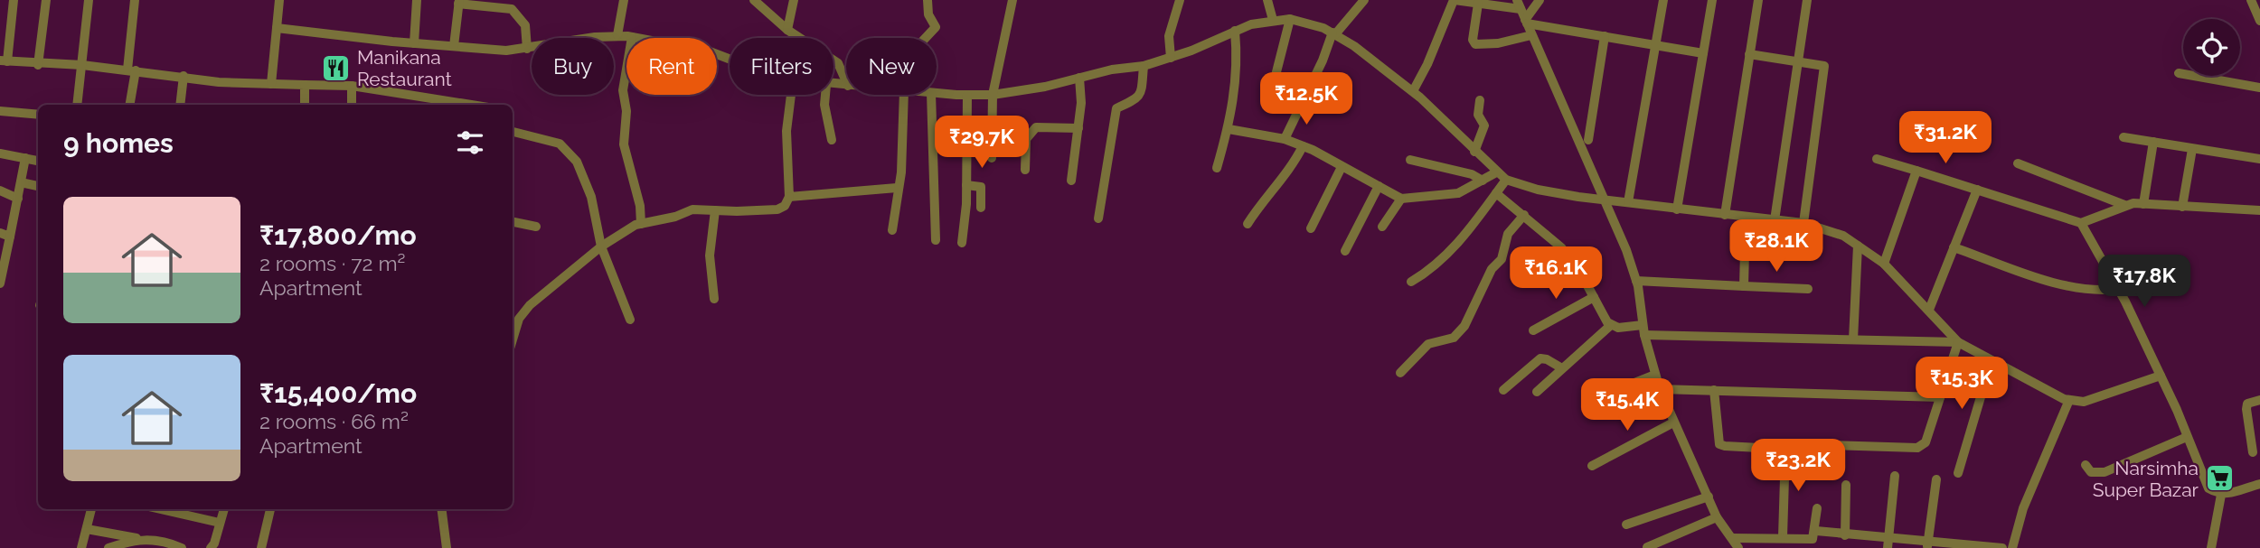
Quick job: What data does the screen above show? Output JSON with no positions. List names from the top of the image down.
{
  "places": {
    "restaurant": ["Manikana Restaurant"],
    "supermarket": ["Narsimha Super Bazar"]
  },
  "page": {
    "chip": [
      "Buy",
      "Rent",
      "Filters",
      "New"
    ],
    "price": [
      "₹12.5K",
      "₹31.2K",
      "₹29.7K",
      "₹28.1K",
      "₹16.1K",
      "₹17.8K",
      "₹15.3K",
      "₹15.4K",
      "₹23.2K"
    ],
    "heading": "9 homes",
    "list": [
      {
        "name": "₹17,800/mo",
        "note": "2 rooms · 72 m² · Apartment"
      },
      {
        "name": "₹15,400/mo",
        "note": "2 rooms · 66 m² · Apartment"
      }
    ]
  }
}
